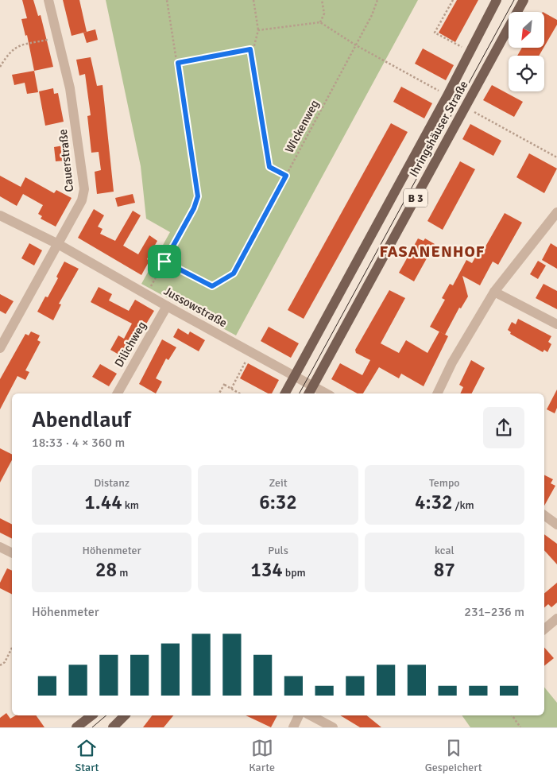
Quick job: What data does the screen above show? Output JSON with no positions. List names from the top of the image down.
{
  "streets": {
    "main road": ["Ihringshäuser Straße", "B 3"],
    "street": ["Cauerstraße", "Jussowstraße", "Dilichweg"],
    "path": ["Wickenweg"]
  },
  "crossings": [
    ["Ihringshäuser Straße", "Jussowstraße"],
    ["Cauerstraße", "Jussowstraße"],
    ["Jussowstraße", "Dilichweg"]
  ],
  "districts": ["FASANENHOF"],
  "north": "bottom left",
  "page": {
    "heading": ["Abendlauf", "18:33 · 4 × 360 m"],
    "stats": [
      ["Distanz", "1.44 km"],
      ["Zeit", "6:32"],
      ["Tempo", "4:32 /km"],
      ["Höhenmeter", "28 m"],
      ["Puls", "134 bpm"],
      ["kcal", "87"]
    ],
    "chart": ["Höhenmeter", "231–236 m"],
    "tabs": ["Start", "Karte", "Gespeichert"]
  }
}
